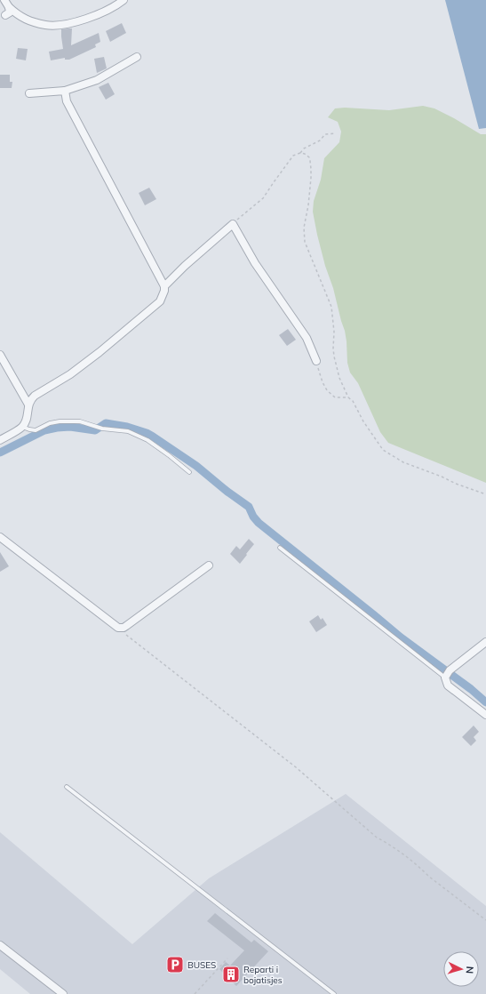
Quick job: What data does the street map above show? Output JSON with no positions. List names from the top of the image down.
{
  "places": {
    "parking": ["BUSES"],
    "building": ["Reparti i bojatisjes"]
  },
  "north": "right"
}
